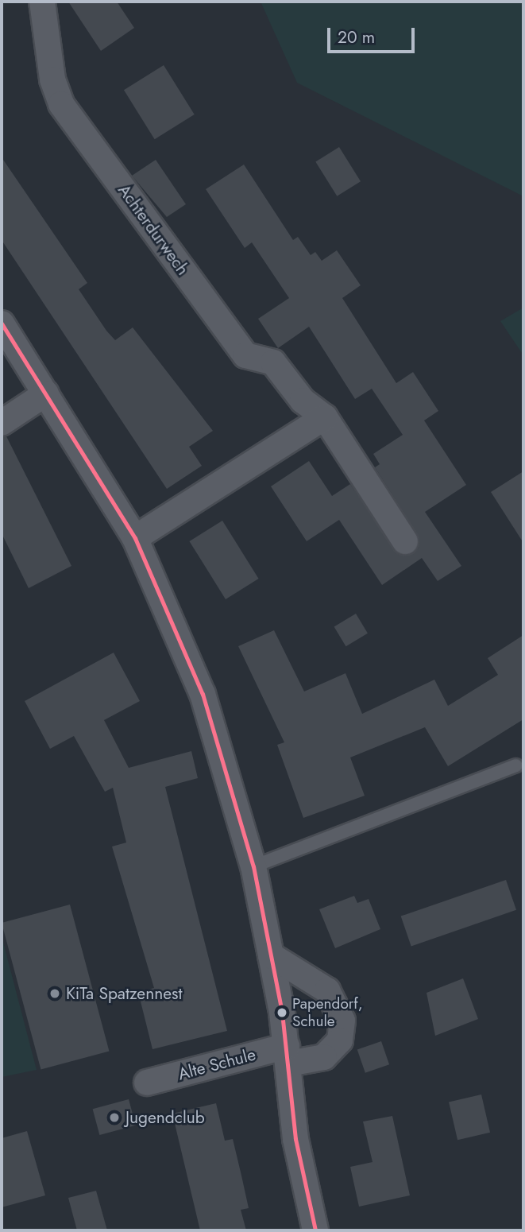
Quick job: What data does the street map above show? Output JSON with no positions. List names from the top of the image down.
{
  "streets": {
    "street": ["Achterdurwech", "Alte Schule"]
  },
  "places": ["KiTa Spatzennest", "Papendorf, Schule", "Jugendclub"],
  "scale_bar": "20 m"
}
